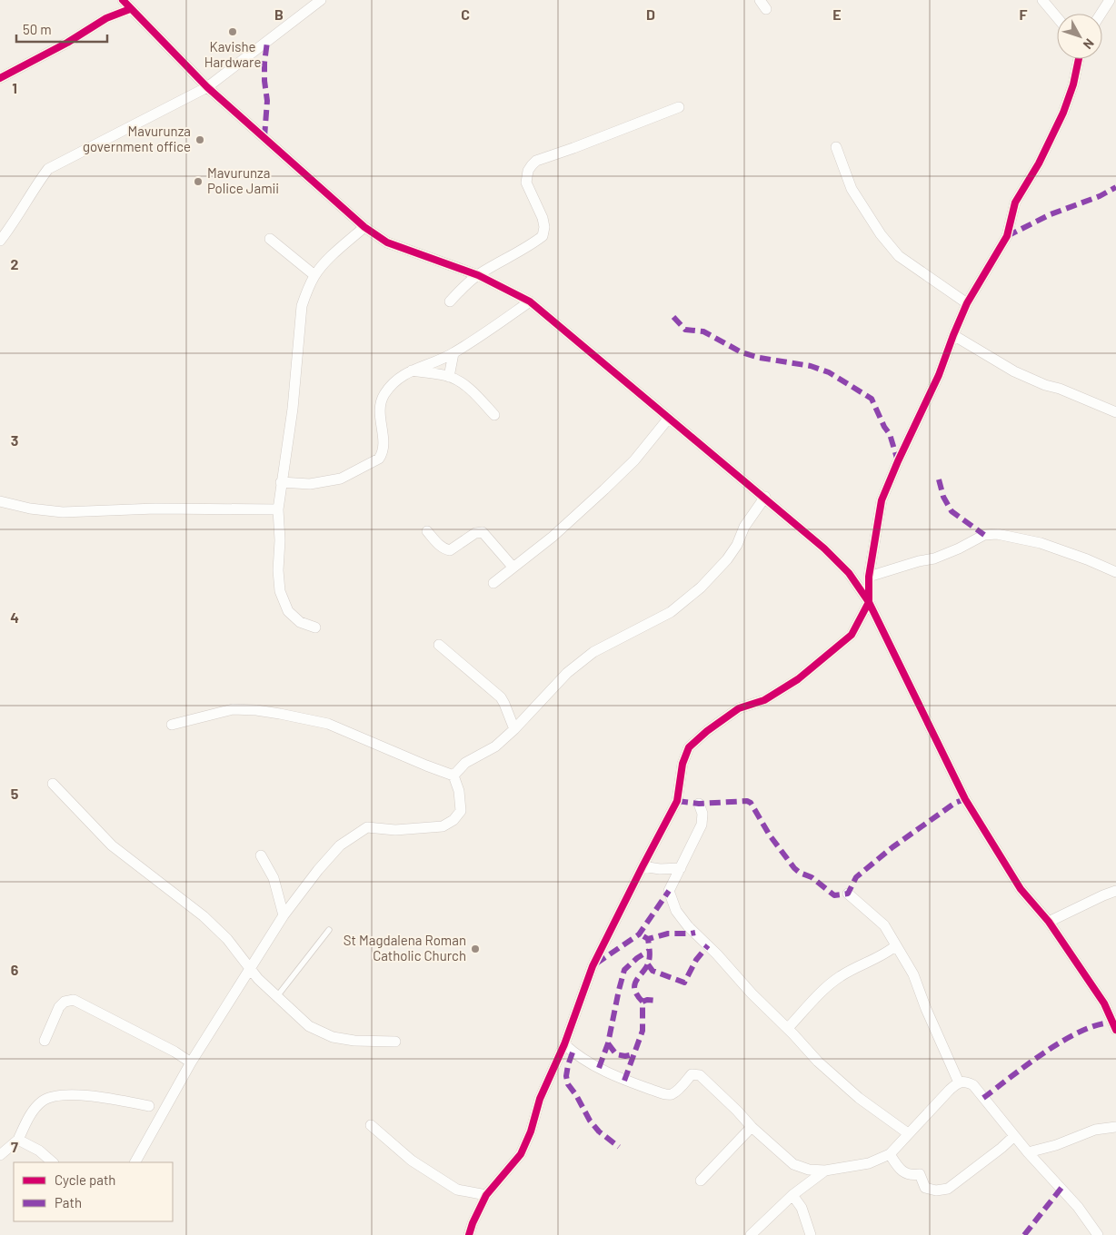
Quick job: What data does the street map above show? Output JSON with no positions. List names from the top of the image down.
{
  "places": [
    "Kavishe Hardware",
    "Mavurunza government office",
    "Mavurunza Police Jamii",
    "St Magdalena Roman Catholic Church"
  ],
  "legend": ["Cycle path", "Path"],
  "scale_bar": "50 m",
  "north": "bottom right",
  "grid": {
    "columns": [
      "B",
      "C",
      "D",
      "E",
      "F"
    ],
    "rows": [
      "1",
      "2",
      "3",
      "4",
      "5",
      "6",
      "7"
    ]
  }
}
